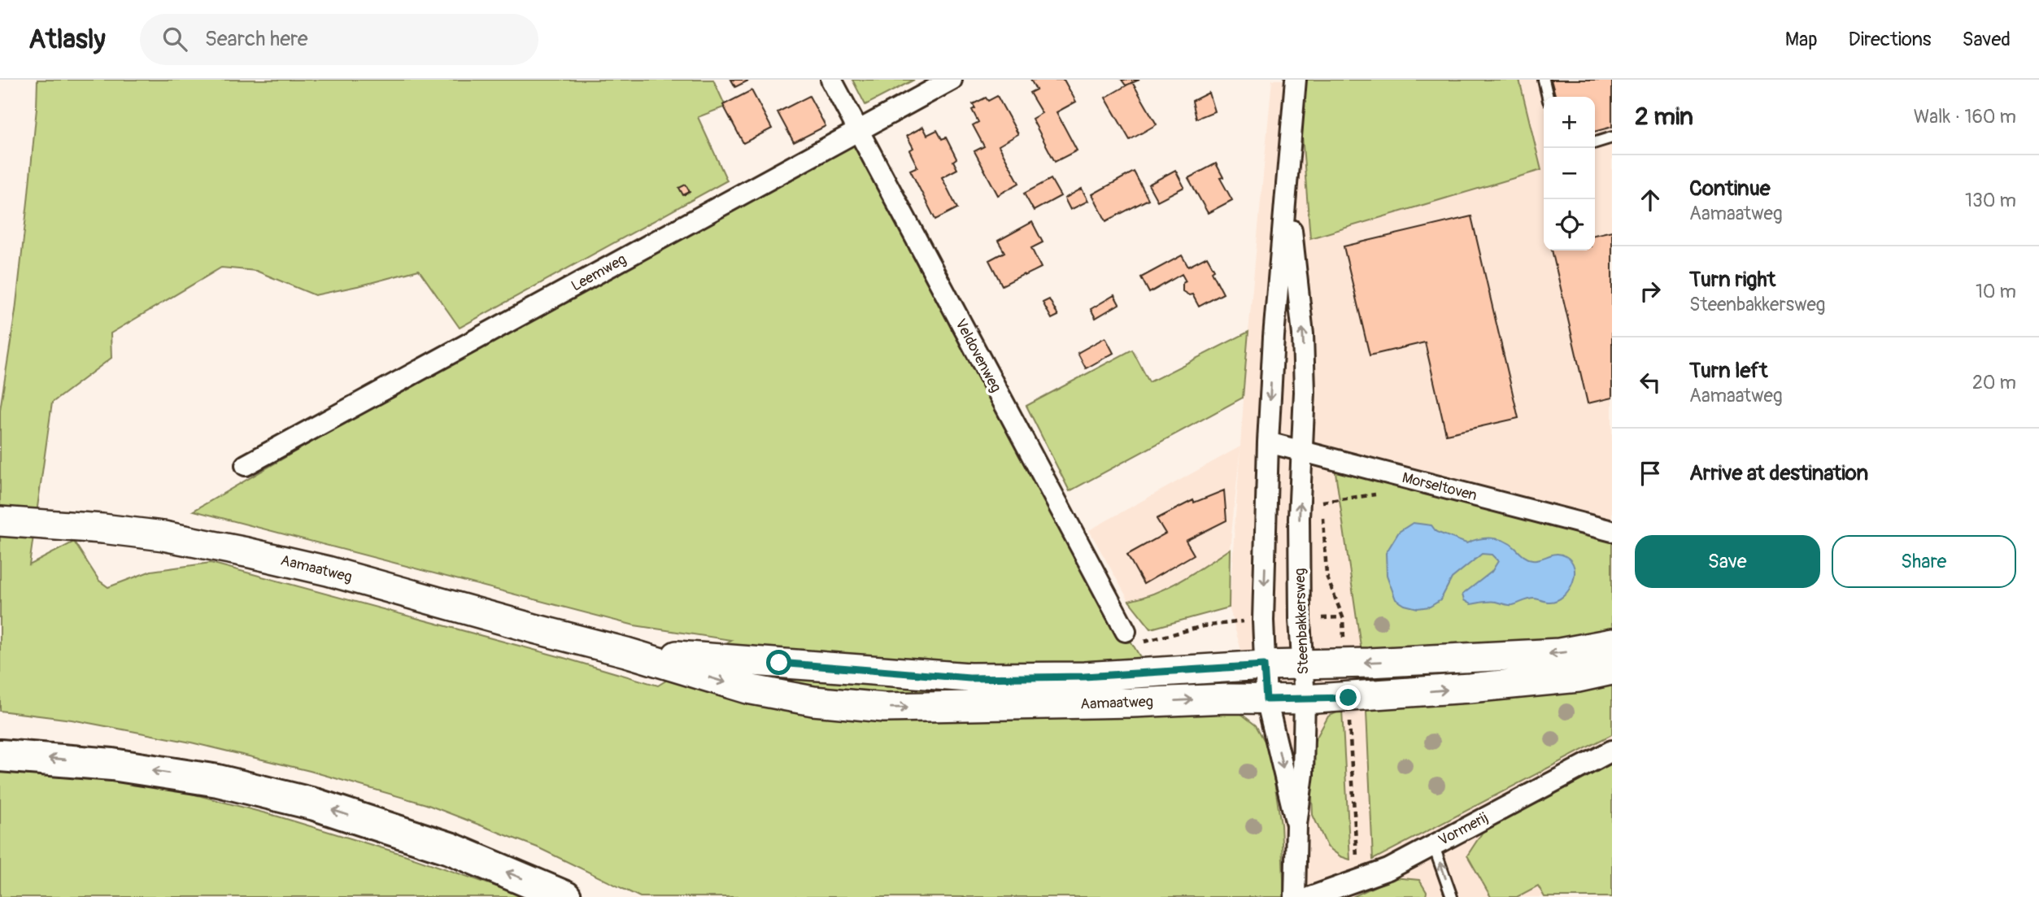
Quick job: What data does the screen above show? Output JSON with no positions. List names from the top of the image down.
{
  "streets": {
    "main road": ["Aamaatweg"],
    "street": [
      "Leemweg",
      "Veldovenweg",
      "Morseltoven",
      "Steenbakkersweg",
      "Vormerij"
    ]
  },
  "crossings": [
    ["Leemweg", "Veldovenweg"],
    ["Morseltoven", "Steenbakkersweg"],
    ["Aamaatweg", "Steenbakkersweg"]
  ],
  "page": {
    "header": "Atlasly",
    "search": "Search here",
    "nav": ["Map", "Directions", "Saved"],
    "heading": ["2 min", "Walk · 160 m"],
    "map_buttons": ["+", "−"],
    "list": [
      ["Continue", "Aamaatweg", "130 m"],
      ["Turn right", "Steenbakkersweg", "10 m"],
      ["Turn left", "Aamaatweg", "20 m"],
      "Arrive at destination"
    ],
    "buttons": ["Save", "Share"]
  }
}
